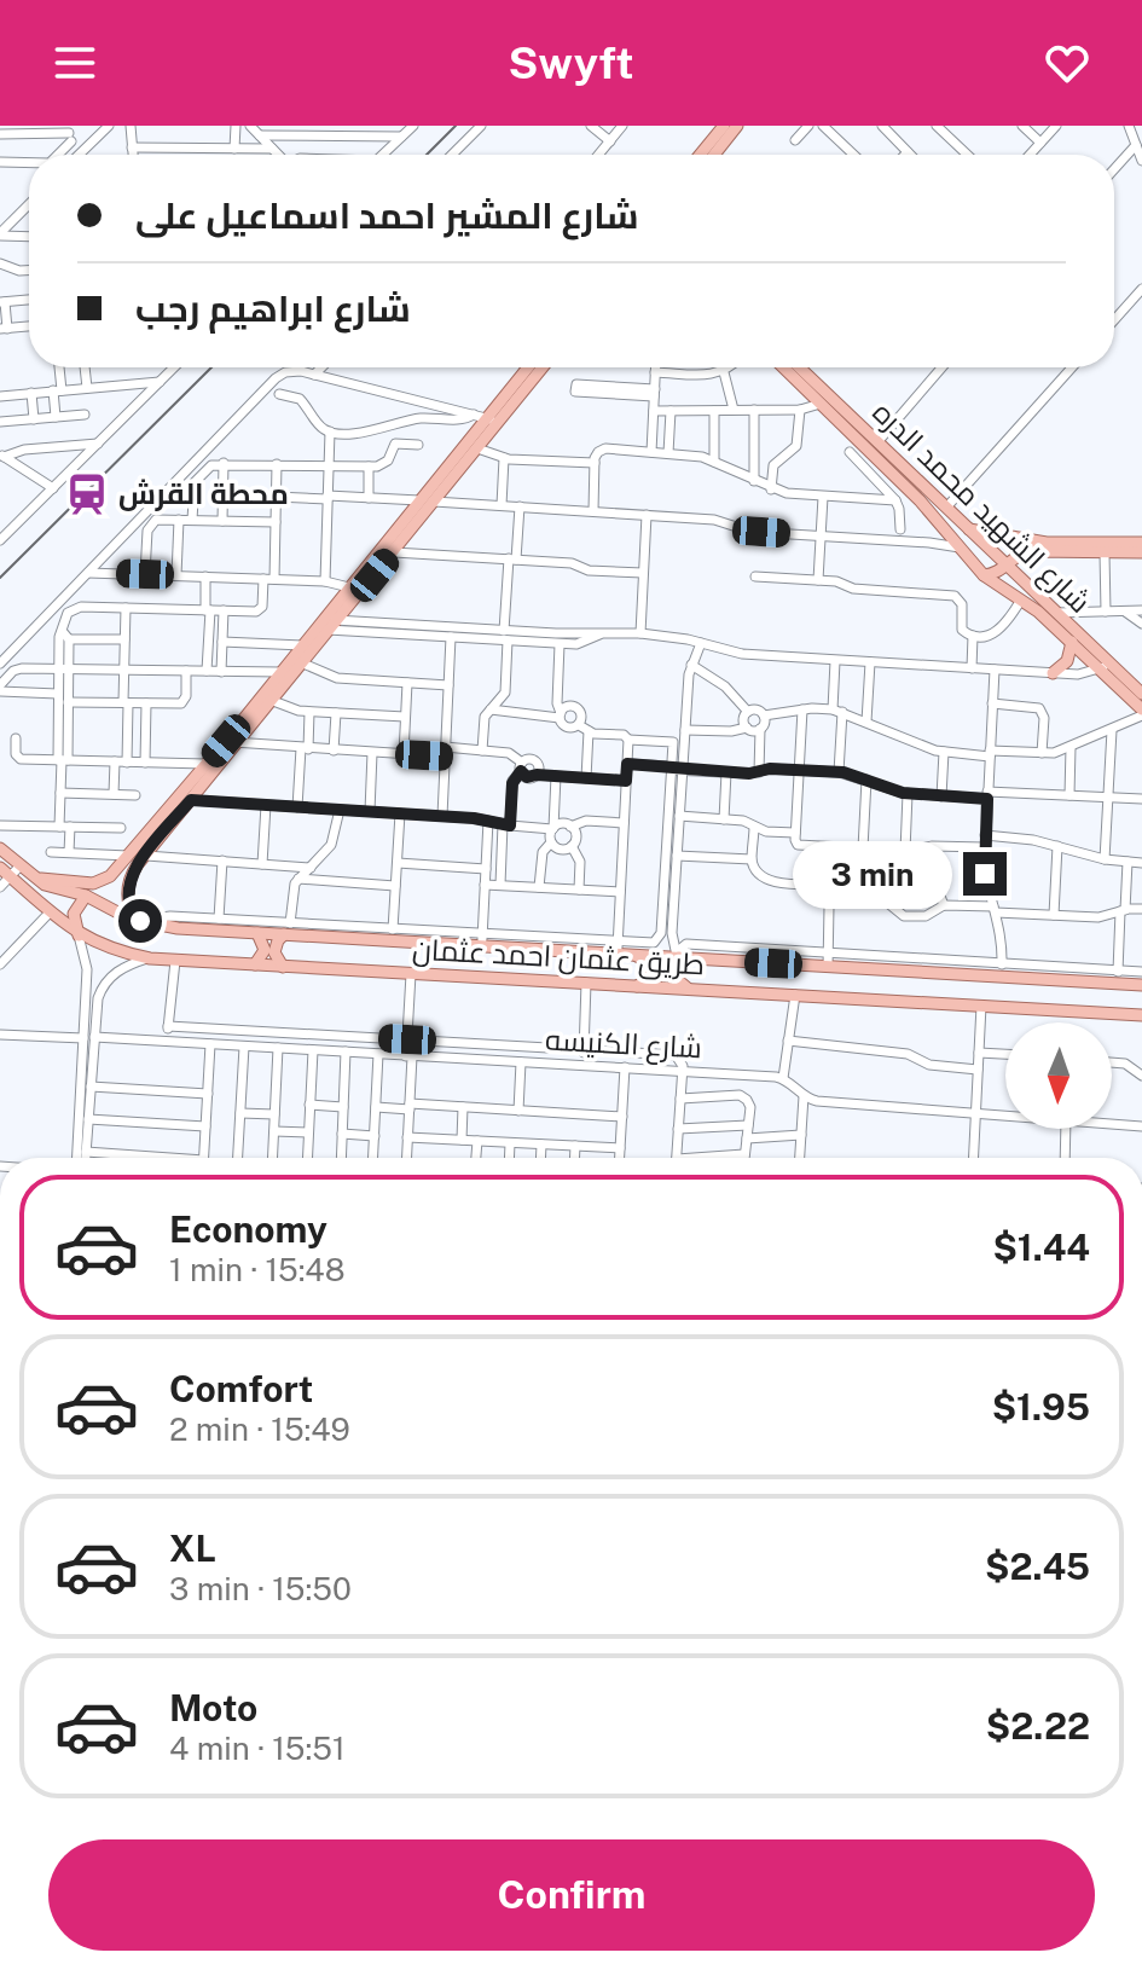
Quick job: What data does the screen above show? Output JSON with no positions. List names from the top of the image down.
{
  "streets": {
    "main road": ["شارع الشهيد محمد الدره", "طريق عثمان احمد عثمان"],
    "street": ["شارع الكنيسه"]
  },
  "places": {
    "station": ["محطة القرش"]
  },
  "north": "bottom",
  "page": {
    "header": "Swyft",
    "banner": ["شارع المشير احمد اسماعيل على", "شارع ابراهيم رجب"],
    "bubble": "3 min",
    "list": [
      {
        "name": "Economy",
        "note": "1 min · 15:48",
        "value": "$1.44"
      },
      {
        "name": "Comfort",
        "note": "2 min · 15:49",
        "value": "$1.95"
      },
      {
        "name": "XL",
        "note": "3 min · 15:50",
        "value": "$2.45"
      },
      {
        "name": "Moto",
        "note": "4 min · 15:51",
        "value": "$2.22"
      }
    ],
    "buttons": "Confirm"
  }
}
